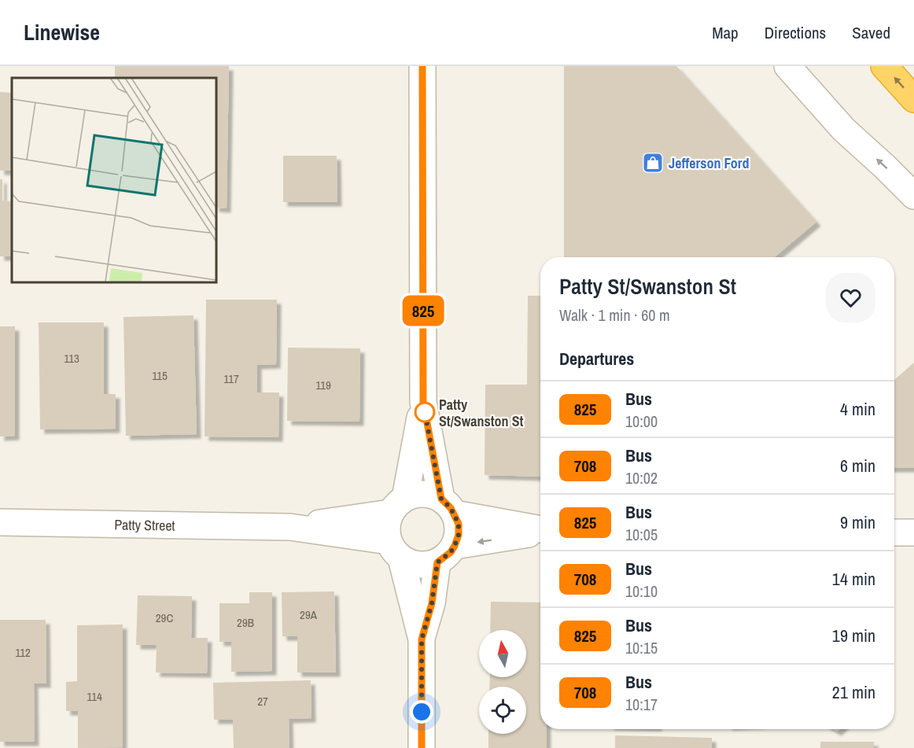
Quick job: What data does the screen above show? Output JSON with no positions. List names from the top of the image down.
{
  "streets": {
    "street": ["Patty Street"]
  },
  "places": {
    "shop": ["Jefferson Ford"],
    "other": ["Patty St/Swanston St"]
  },
  "lines": ["bus line 825"],
  "house_numbers": [
    "113",
    "115",
    "117",
    "119",
    "29A",
    "29C",
    "29B",
    "112",
    "114",
    "27"
  ],
  "north": "top",
  "page": {
    "header": "Linewise",
    "nav": ["Map", "Directions", "Saved"],
    "on_map": "825",
    "heading": [
      ["Patty St/Swanston St", "Walk · 1 min · 60 m"],
      "Departures"
    ],
    "list": [
      {
        "mark": "825",
        "name": "Bus",
        "note": "10:00",
        "value": "4 min"
      },
      {
        "mark": "708",
        "name": "Bus",
        "note": "10:02",
        "value": "6 min"
      },
      {
        "mark": "825",
        "name": "Bus",
        "note": "10:05",
        "value": "9 min"
      },
      {
        "mark": "708",
        "name": "Bus",
        "note": "10:10",
        "value": "14 min"
      },
      {
        "mark": "825",
        "name": "Bus",
        "note": "10:15",
        "value": "19 min"
      },
      {
        "mark": "708",
        "name": "Bus",
        "note": "10:17",
        "value": "21 min"
      }
    ]
  }
}
